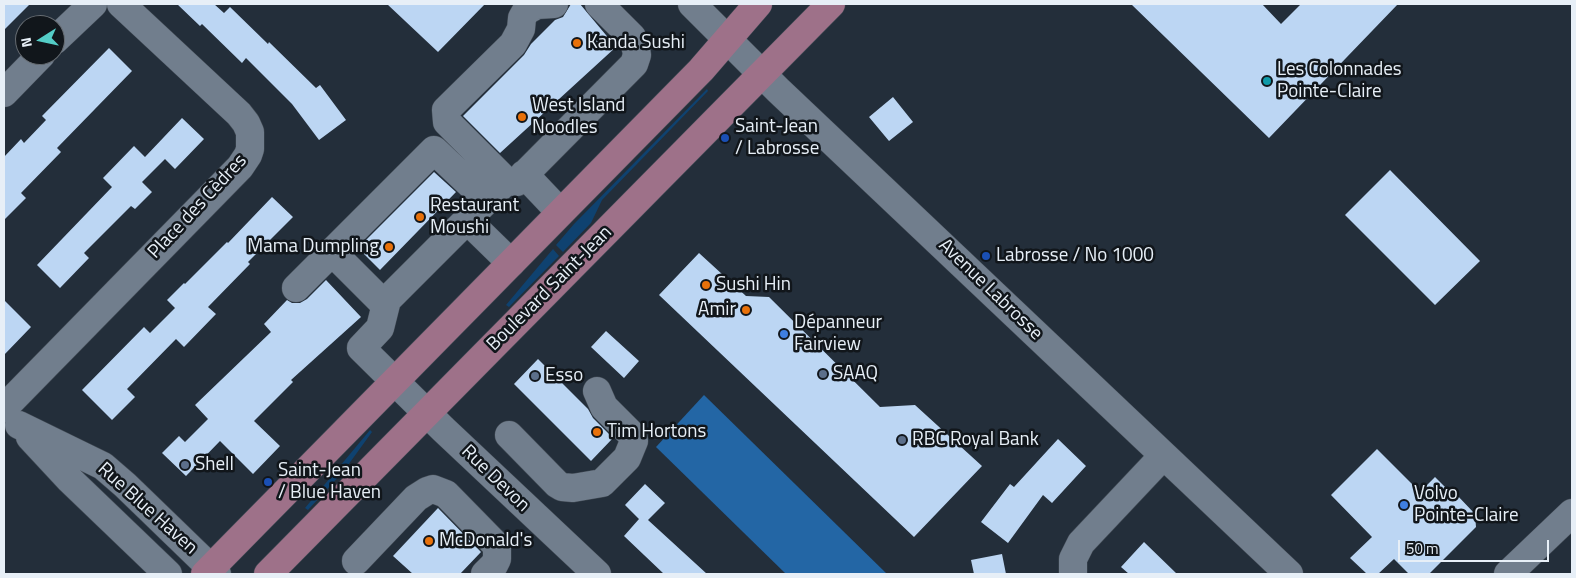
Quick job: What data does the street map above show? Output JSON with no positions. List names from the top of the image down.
{
  "streets": {
    "main road": ["Boulevard Saint-Jean"],
    "street": [
      "Place des Cèdres",
      "Avenue Labrosse",
      "Rue Devon",
      "Rue Blue Haven"
    ]
  },
  "crossings": [
    ["Place des Cèdres", "Rue Blue Haven"],
    ["Boulevard Saint-Jean", "Avenue Labrosse"],
    ["Boulevard Saint-Jean", "Rue Devon"]
  ],
  "places": [
    "Kanda Sushi",
    "Les Colonnades Pointe-Claire",
    "West Island Noodles",
    "Saint-Jean / Labrosse",
    "Restaurant Moushi",
    "Mama Dumpling",
    "Labrosse / No 1000",
    "Sushi Hin",
    "Amir",
    "Dépanneur Fairview",
    "SAAQ",
    "Esso",
    "Tim Hortons",
    "RBC Royal Bank",
    "Shell",
    "Saint-Jean / Blue Haven",
    "Volvo Pointe-Claire",
    "McDonald's"
  ],
  "scale_bar": "50 m",
  "north": "left"
}
